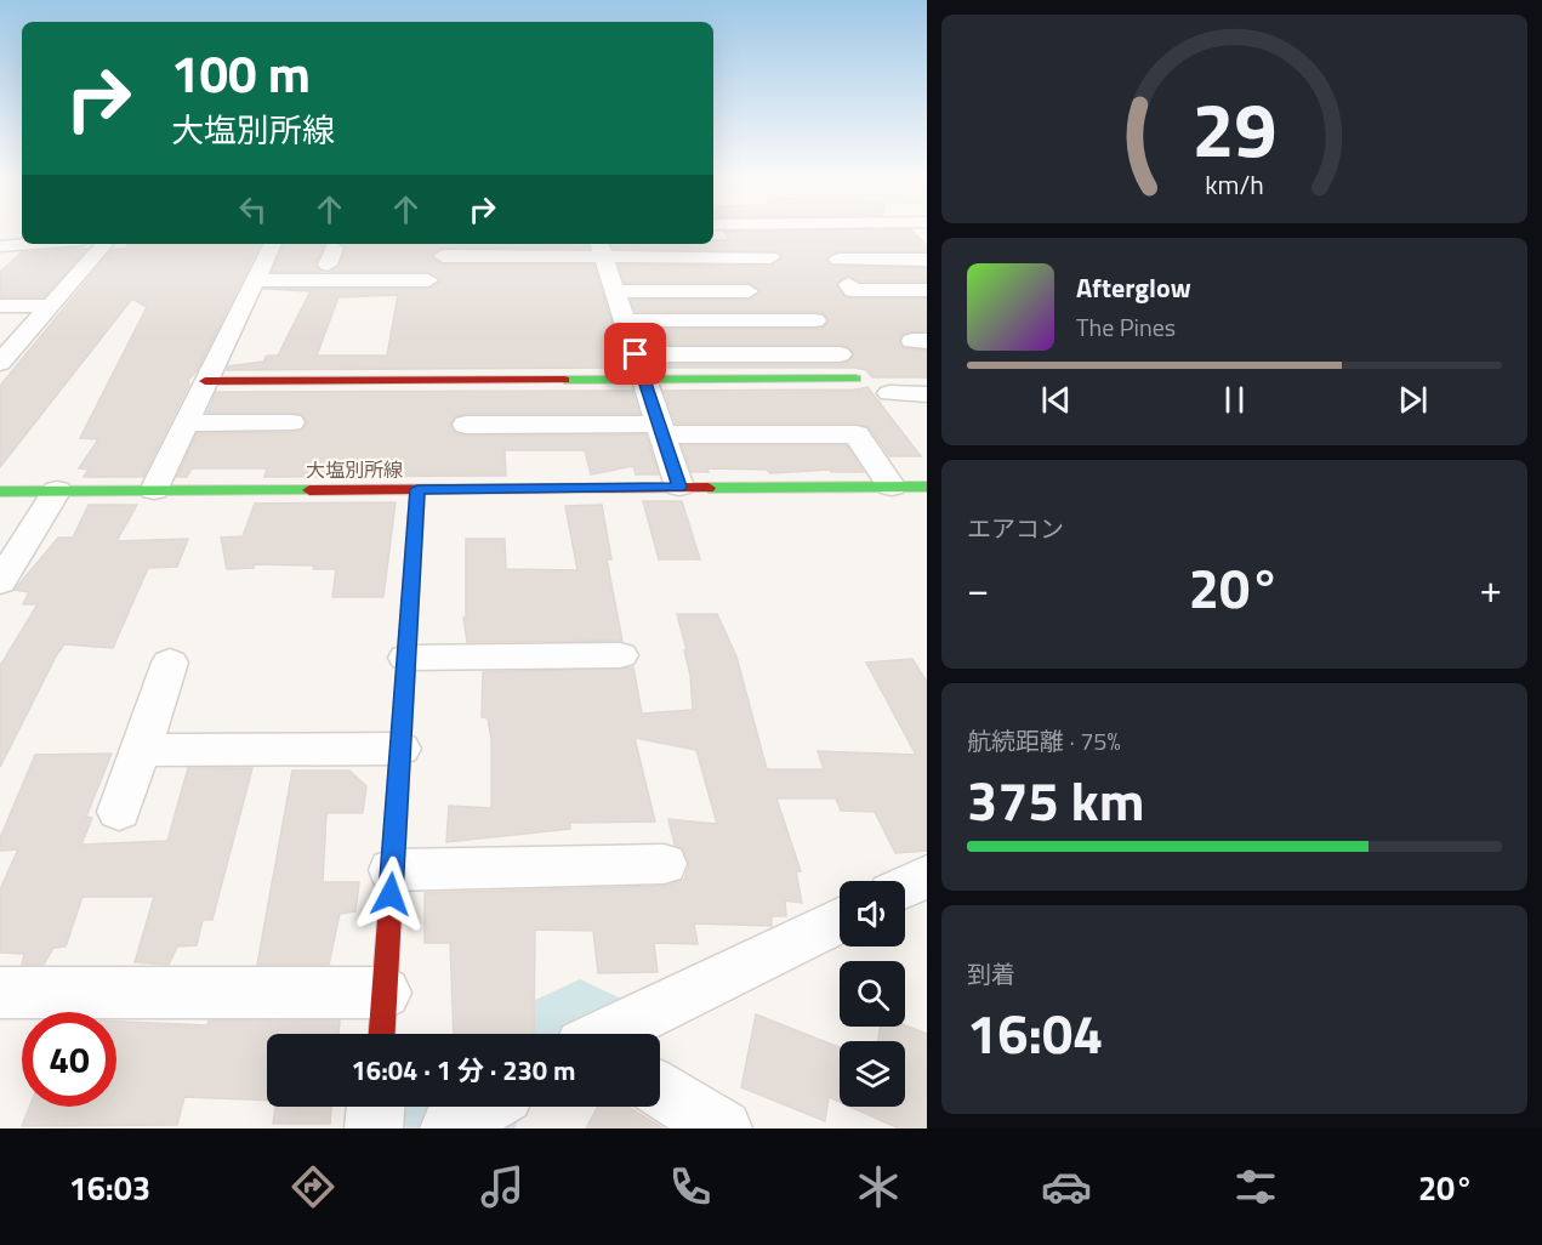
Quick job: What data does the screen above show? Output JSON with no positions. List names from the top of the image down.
{
  "streets": {
    "street": ["大塩別所線"]
  },
  "page": {
    "turn": ["100 m", "大塩別所線"],
    "song": ["Afterglow", "The Pines"],
    "tile": [
      "エアコン",
      ["航続距離 · 75%", "375 km"],
      ["到着", "16:04"]
    ],
    "heat": ["−", "20°", "+"],
    "limit": "40",
    "trip": "16:04 · 1 分 · 230 m",
    "tabs": ["16:03", "20°"],
    "gauge": ["29", "km/h"]
  }
}
